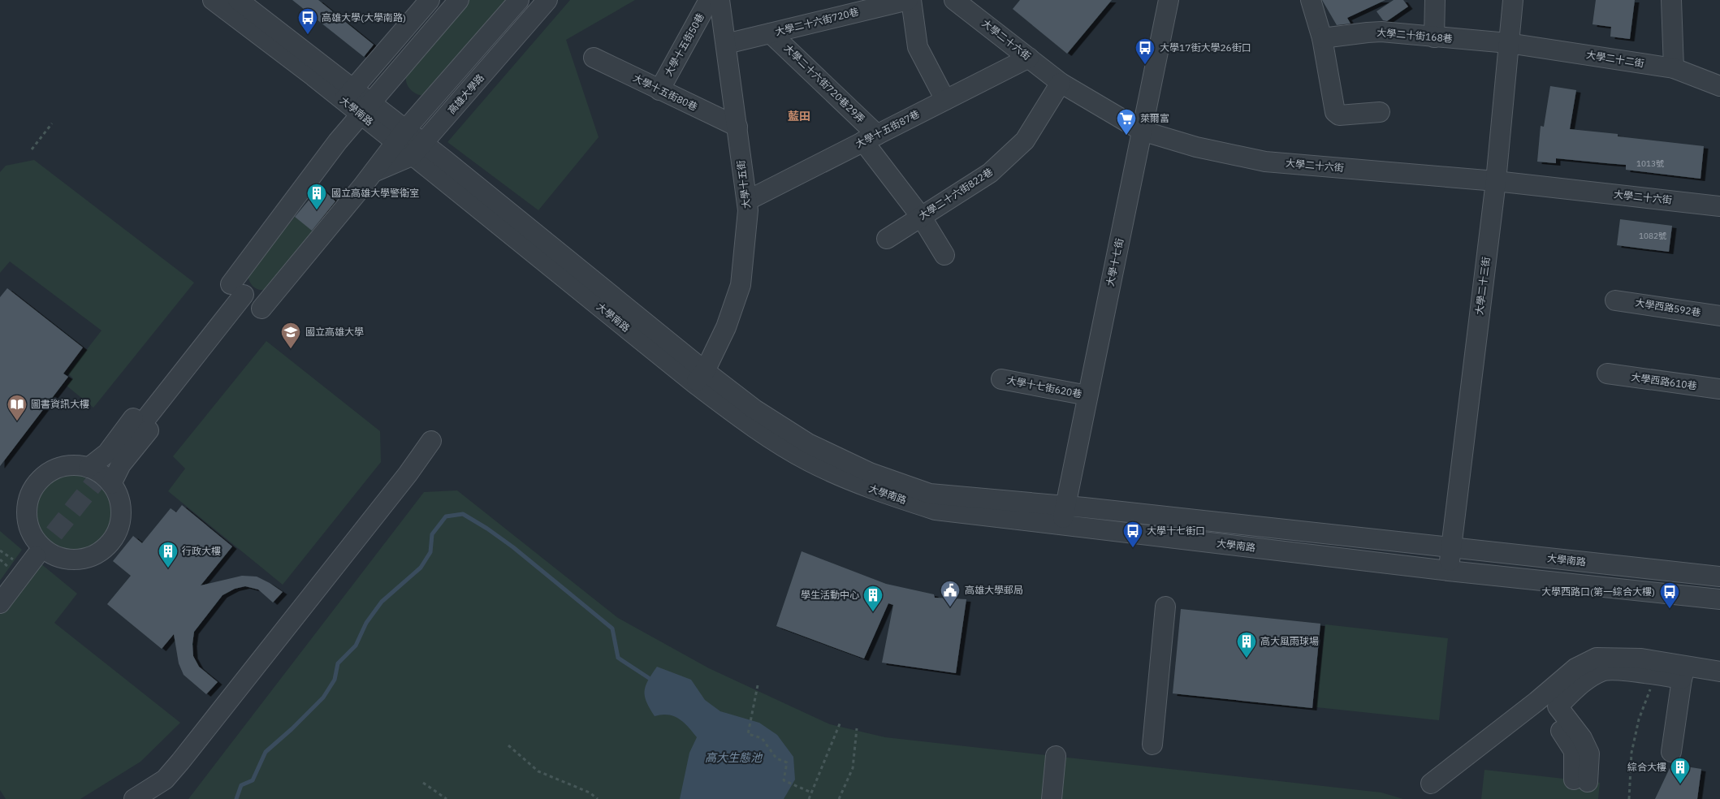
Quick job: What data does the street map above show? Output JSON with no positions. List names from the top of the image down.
{
  "streets": {
    "street": [
      "大學二十六街720巷",
      "大學二十街168巷",
      "大學二十六街",
      "大學十五街50巷",
      "大學二十二街",
      "大學二十六街720巷29弄",
      "大學十五街80巷",
      "高雄大學路",
      "大學南路",
      "大學十五街87巷",
      "大學十五街",
      "大學二十六街822巷",
      "大學十七街",
      "大學二十三街",
      "大學西路592巷",
      "大學西路610巷",
      "大學十七街620巷"
    ]
  },
  "crossings": [
    ["大學二十六街720巷", "大學二十六街720巷29弄"],
    ["大學二十六街720巷", "大學十五街"],
    ["大學二十街168巷", "大學二十二街"],
    ["大學二十街168巷", "大學二十三街"],
    ["大學二十六街", "大學十五街87巷"],
    ["大學二十六街", "大學二十六街822巷"],
    ["大學二十六街", "大學十七街"],
    ["大學二十六街", "大學二十三街"],
    ["大學十五街50巷", "大學十五街80巷"],
    ["大學二十二街", "大學二十三街"],
    ["大學二十六街720巷29弄", "大學十五街87巷"],
    ["大學二十六街720巷29弄", "大學二十六街822巷"],
    ["大學十五街80巷", "大學十五街"],
    ["高雄大學路", "大學南路"],
    ["大學南路", "大學十五街"],
    ["大學南路", "大學十七街"],
    ["大學南路", "大學二十三街"],
    ["大學十五街87巷", "大學十五街"],
    ["大學十七街", "大學十七街620巷"]
  ],
  "districts": ["藍田"],
  "water": ["高大生態池"],
  "places": {
    "bus stop": [
      "高雄大學(大學南路)",
      "大學17街大學26街口",
      "大學十七街口",
      "大學西路口(第一綜合大樓)"
    ],
    "supermarket": ["萊爾富"],
    "building": [
      "國立高雄大學警衛室",
      "行政大樓",
      "學生活動中心",
      "高大風雨球場",
      "綜合大樓"
    ],
    "school or university": ["國立高雄大學"],
    "library": ["圖書資訊大樓"],
    "public building": ["高雄大學郵局"]
  },
  "house_numbers": ["1013號", "1082號"]
}
